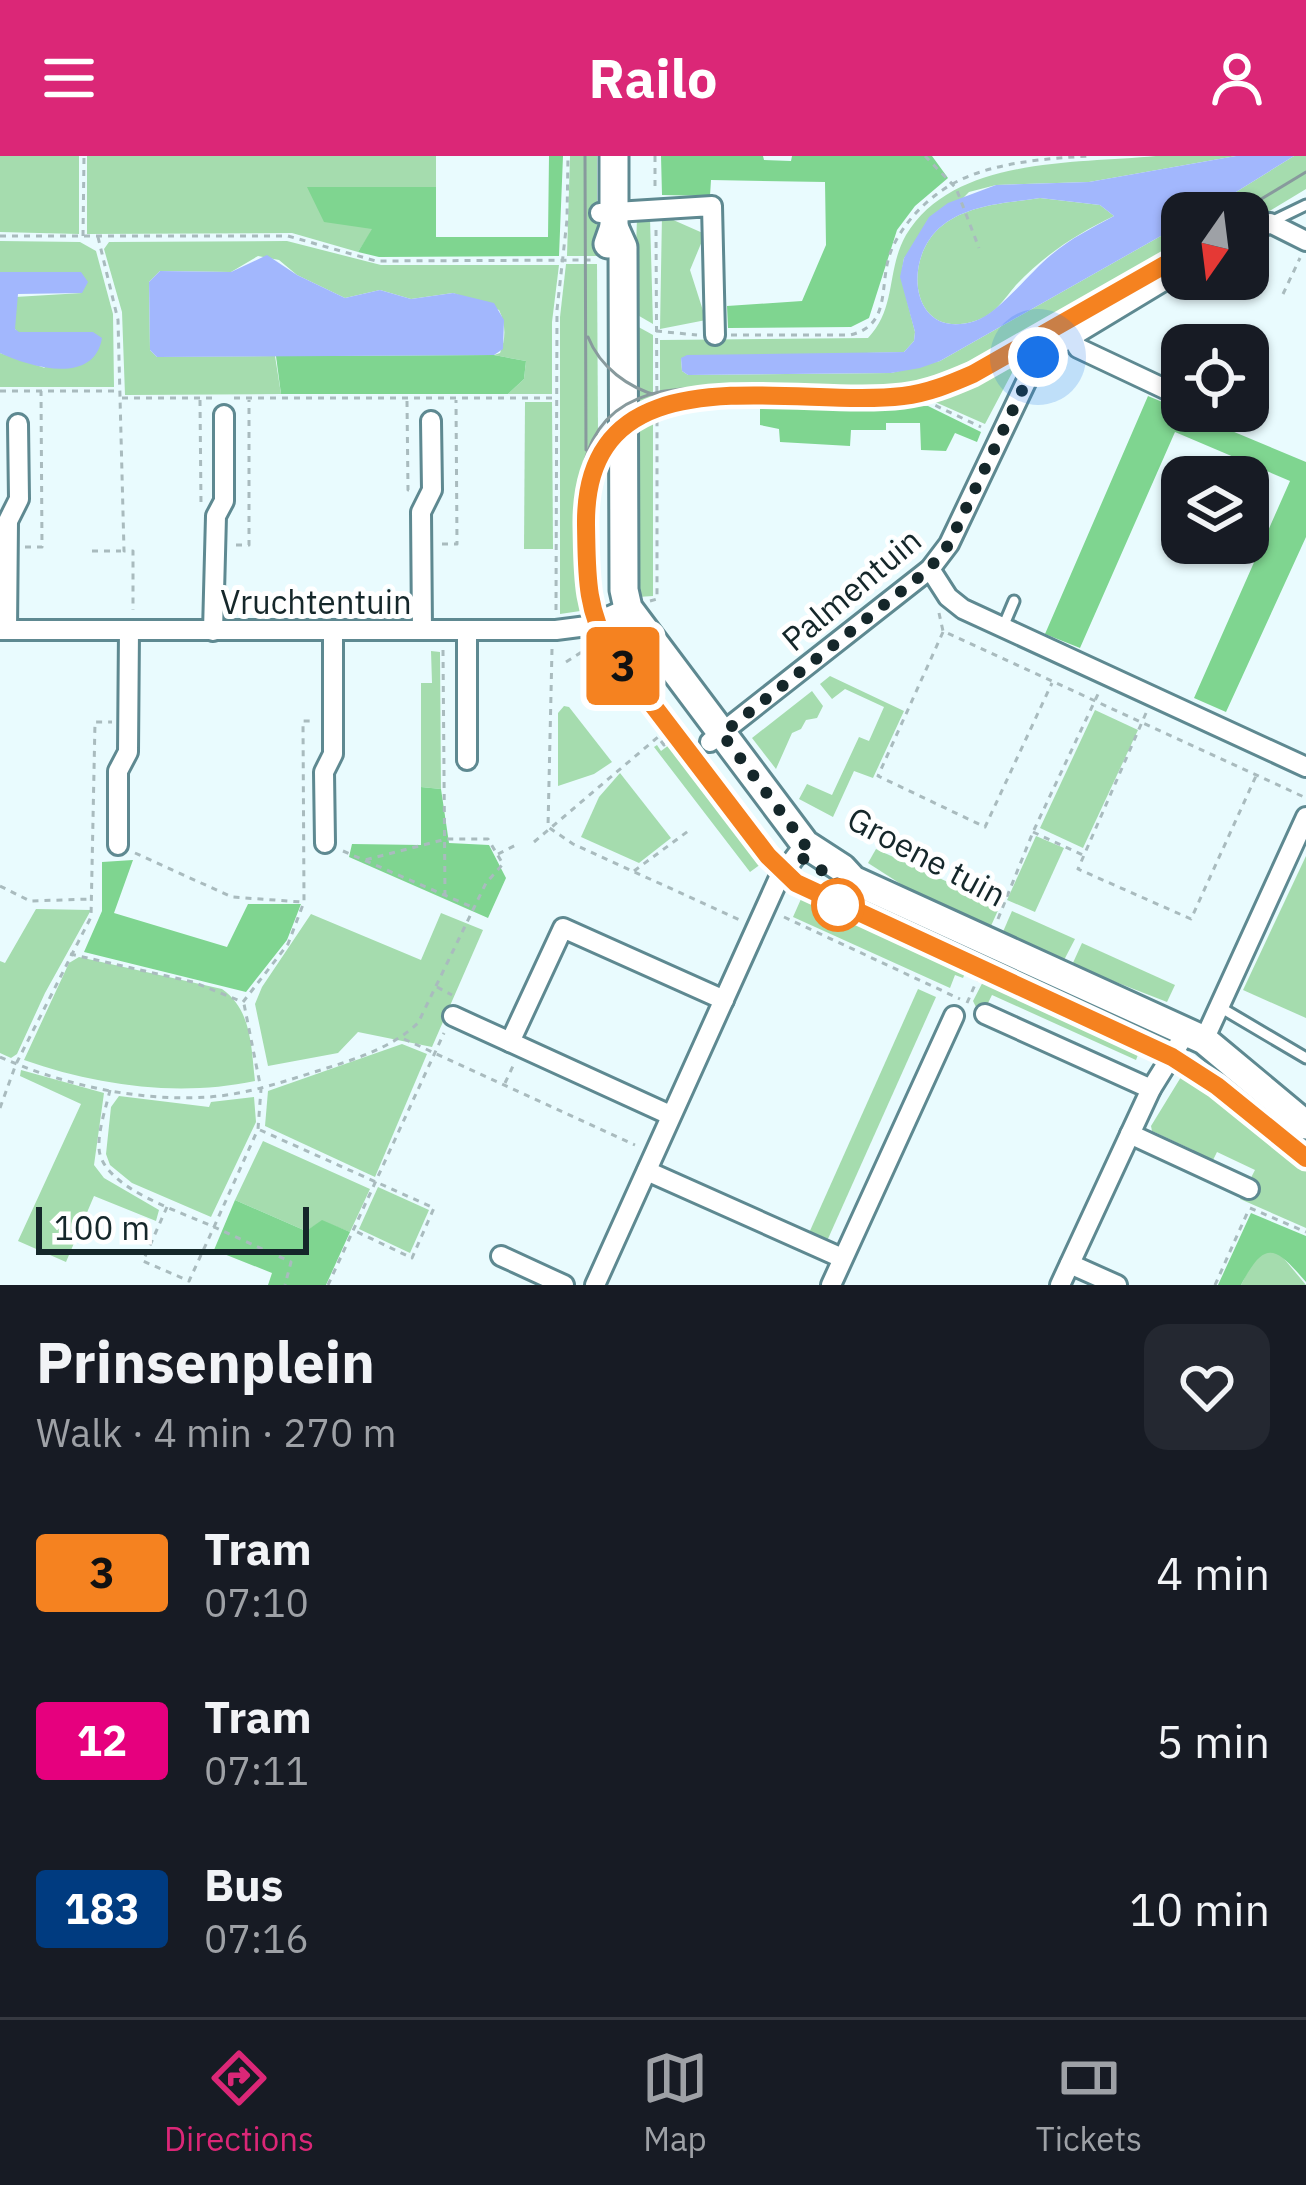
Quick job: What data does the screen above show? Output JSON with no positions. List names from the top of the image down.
{
  "streets": {
    "street": ["Palmentuin", "Vruchtentuin", "Groene tuin"]
  },
  "crossings": [
    ["Palmentuin", "Groene tuin"],
    ["Vruchtentuin", "Groene tuin"]
  ],
  "lines": ["tram line 3"],
  "scale_bar": "100 m",
  "north": "bottom",
  "page": {
    "header": "Railo",
    "on_map": "3",
    "scale": "100 m",
    "heading": ["Prinsenplein", "Walk · 4 min · 270 m"],
    "list": [
      {
        "mark": "3",
        "name": "Tram",
        "note": "07:10",
        "value": "4 min"
      },
      {
        "mark": "12",
        "name": "Tram",
        "note": "07:11",
        "value": "5 min"
      },
      {
        "mark": "183",
        "name": "Bus",
        "note": "07:16",
        "value": "10 min"
      }
    ],
    "tabs": ["Directions", "Map", "Tickets"]
  }
}
